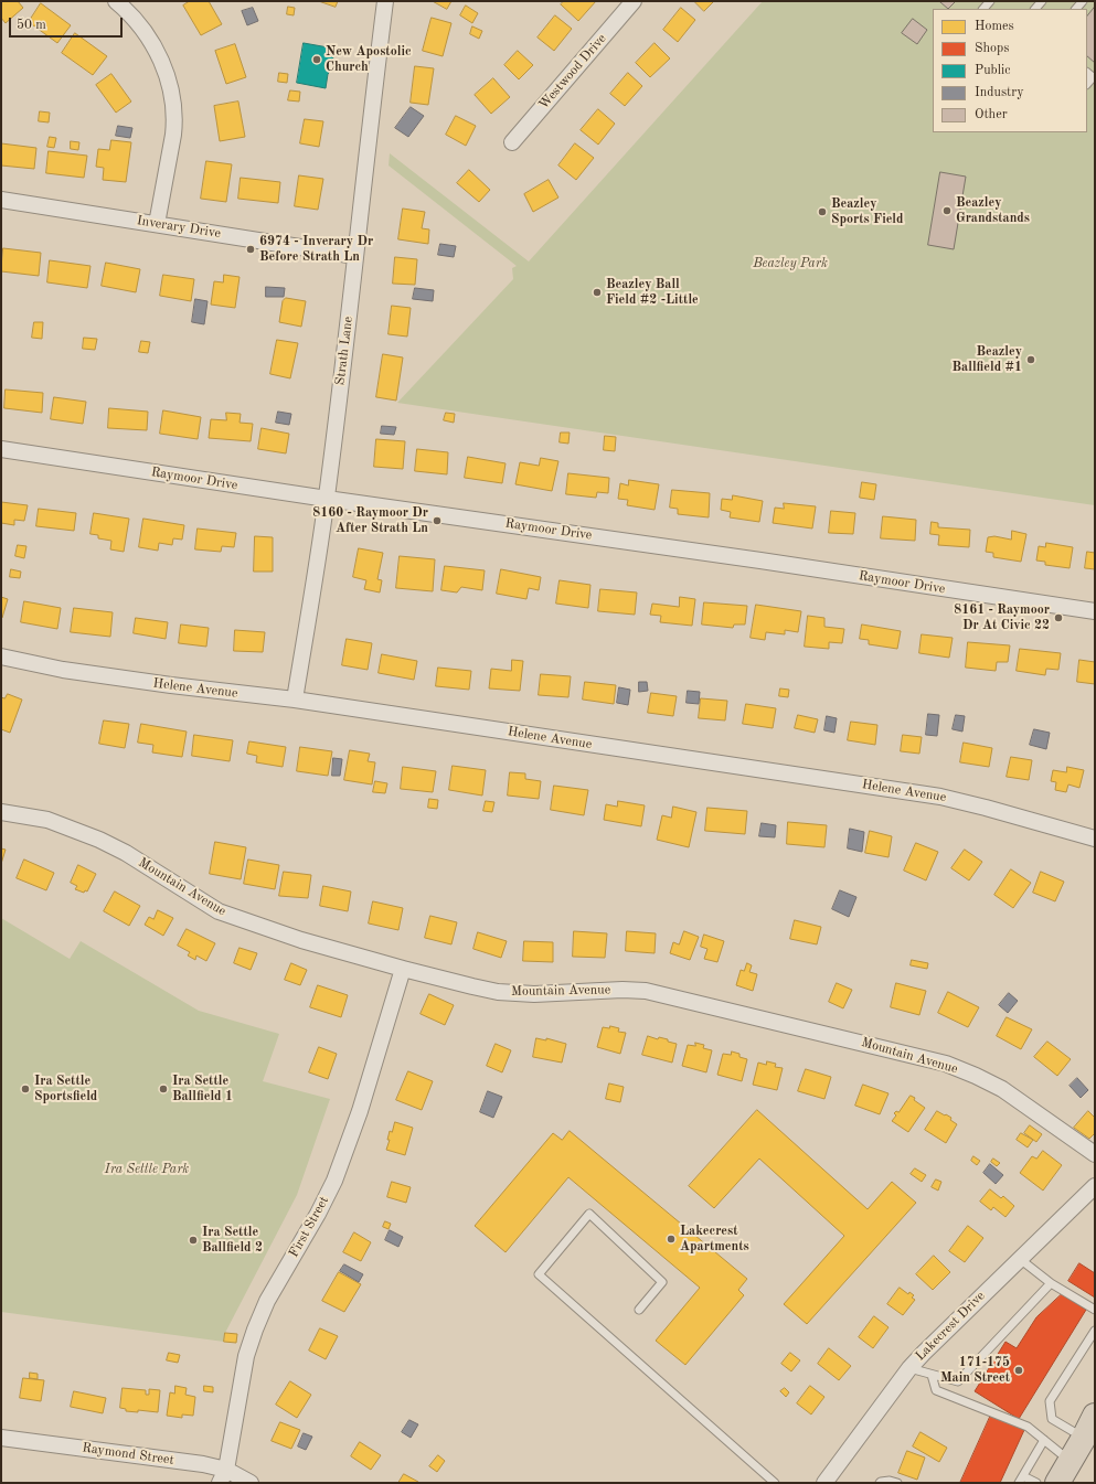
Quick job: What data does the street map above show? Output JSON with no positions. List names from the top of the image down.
{
  "streets": {
    "street": [
      "Westwood Drive",
      "Inverary Drive",
      "Strath Lane",
      "Raymoor Drive",
      "Helene Avenue",
      "Mountain Avenue",
      "First Street",
      "Lakecrest Drive",
      "Raymond Street"
    ]
  },
  "crossings": [
    ["Inverary Drive", "Strath Lane"],
    ["Strath Lane", "Raymoor Drive"],
    ["Strath Lane", "Helene Avenue"],
    ["Mountain Avenue", "First Street"],
    ["First Street", "Raymond Street"]
  ],
  "parks": ["Beazley Park", "Ira Settle Park"],
  "places": [
    "New Apostolic Church",
    "Beazley Grandstands",
    "Beazley Sports Field",
    "6974 - Inverary Dr Before Strath Ln",
    "Beazley Ball Field #2 -Little",
    "Beazley Ballfield #1",
    "8160 - Raymoor Dr After Strath Ln",
    "8161 - Raymoor Dr At Civic 22",
    "Ira Settle Sportsfield",
    "Ira Settle Ballfield 1",
    "Lakecrest Apartments",
    "Ira Settle Ballfield 2",
    "171-175 Main Street"
  ],
  "legend": [
    "Homes",
    "Shops",
    "Public",
    "Industry",
    "Other"
  ],
  "scale_bar": "50 m"
}
